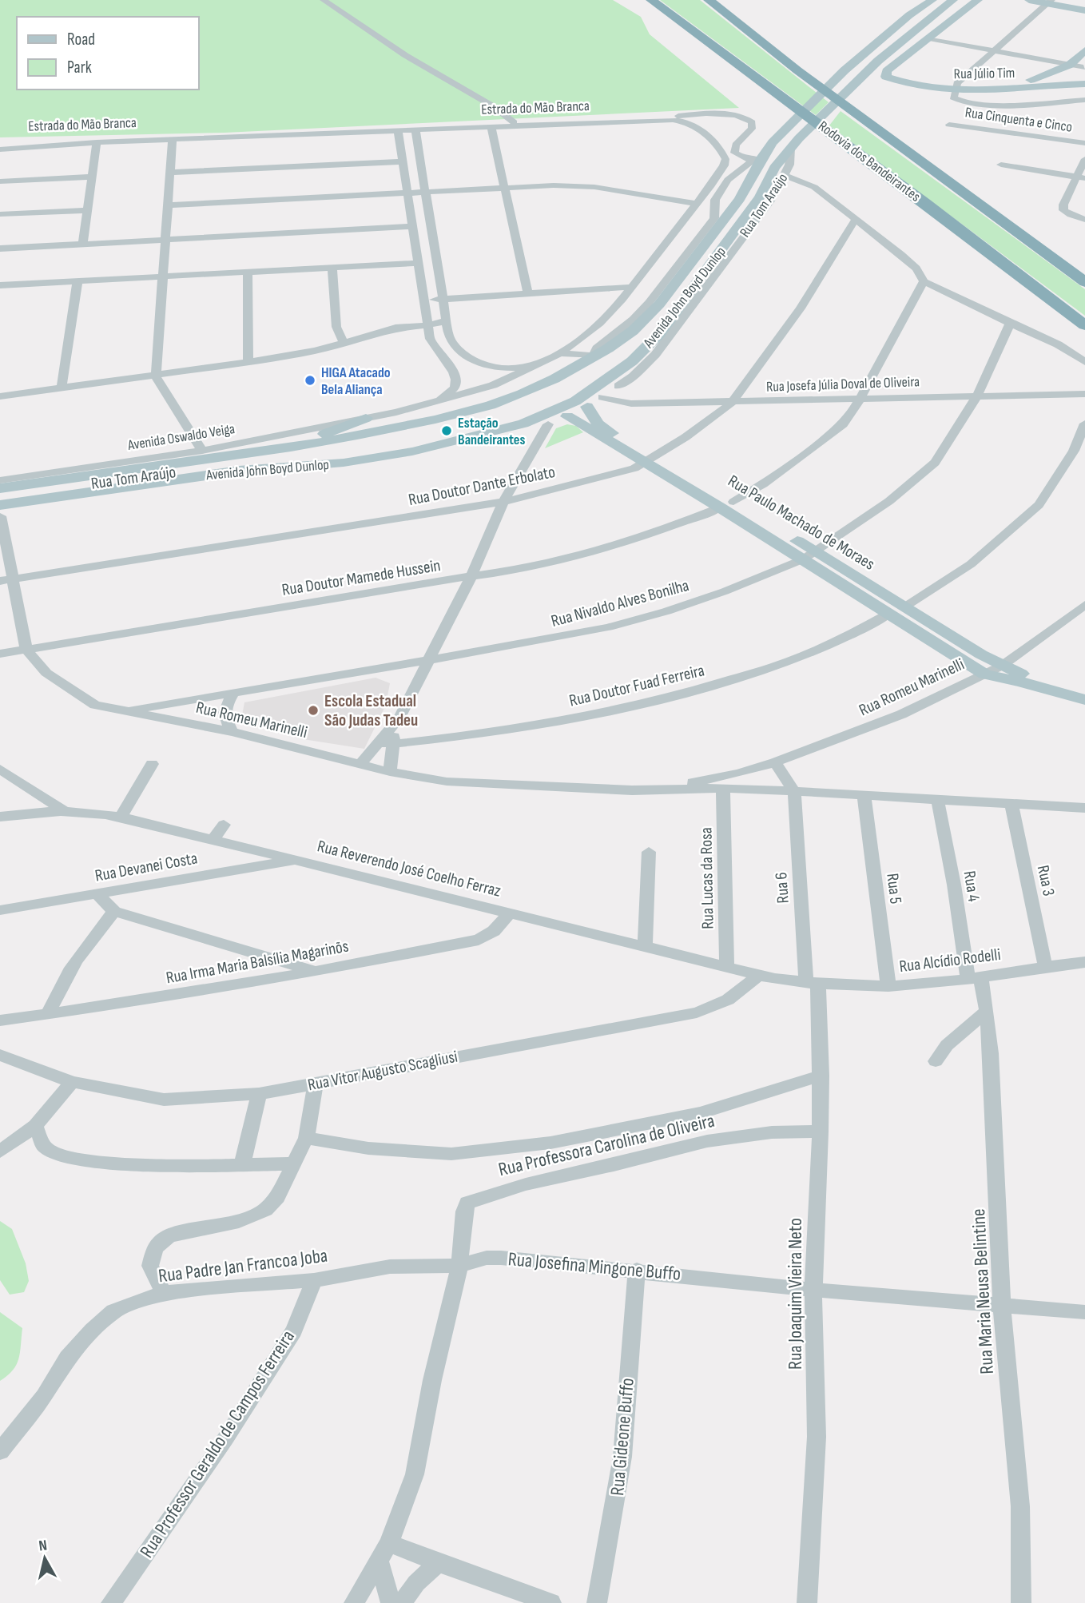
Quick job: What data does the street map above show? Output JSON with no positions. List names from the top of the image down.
{
  "streets": {
    "highway": ["Rodovia dos Bandeirantes"],
    "main road": [
      "Rua Júlio Tim",
      "Rua Tom Araújo",
      "Avenida John Boyd Dunlop",
      "Rua Paulo Machado de Moraes"
    ],
    "street": [
      "Estrada do Mão Branca",
      "Rua Cinquenta e Cinco",
      "Rua Josefa Júlia Doval de Oliveira",
      "Avenida Oswaldo Veiga",
      "Rua Doutor Dante Erbolato",
      "Rua Doutor Mamede Hussein",
      "Rua Nivaldo Alves Bonilha",
      "Rua Doutor Fuad Ferreira",
      "Rua Romeu Marinelli",
      "Rua Devanei Costa",
      "Rua Reverendo José Coelho Ferraz",
      "Rua Lucas da Rosa",
      "Rua 3",
      "Rua 4",
      "Rua 6",
      "Rua 5",
      "Rua Alcídio Rodelli",
      "Rua Irma Maria Balsília Magarinõs",
      "Rua Vitor Augusto Scagliusi",
      "Rua Professora Carolina de Oliveira",
      "Rua Padre Jan Francoa Joba",
      "Rua Josefina Mingone Buffo",
      "Rua Maria Neusa Belintine",
      "Rua Joaquim Vieira Neto",
      "Rua Gideone Buffo",
      "Rua Professor Geraldo de Campos Ferreira"
    ]
  },
  "crossings": [
    ["Rua Tom Araújo", "Avenida John Boyd Dunlop"],
    ["Rua Tom Araújo", "Rua Paulo Machado de Moraes"],
    ["Rua Tom Araújo", "Rua Romeu Marinelli"],
    ["Rua Josefa Júlia Doval de Oliveira", "Rua Doutor Dante Erbolato"],
    ["Rua Josefa Júlia Doval de Oliveira", "Rua Doutor Mamede Hussein"],
    ["Rua Josefa Júlia Doval de Oliveira", "Rua Nivaldo Alves Bonilha"],
    ["Rua Doutor Dante Erbolato", "Rua Paulo Machado de Moraes"],
    ["Rua Doutor Dante Erbolato", "Rua Romeu Marinelli"],
    ["Rua Paulo Machado de Moraes", "Rua Doutor Mamede Hussein"],
    ["Rua Paulo Machado de Moraes", "Rua Nivaldo Alves Bonilha"],
    ["Rua Paulo Machado de Moraes", "Rua Doutor Fuad Ferreira"],
    ["Rua Paulo Machado de Moraes", "Rua Romeu Marinelli"],
    ["Rua Doutor Mamede Hussein", "Rua Romeu Marinelli"],
    ["Rua Nivaldo Alves Bonilha", "Rua Romeu Marinelli"],
    ["Rua Romeu Marinelli", "Rua Lucas da Rosa"],
    ["Rua Romeu Marinelli", "Rua 3"],
    ["Rua Romeu Marinelli", "Rua 4"],
    ["Rua Romeu Marinelli", "Rua 6"],
    ["Rua Romeu Marinelli", "Rua 5"],
    ["Rua Devanei Costa", "Rua Reverendo José Coelho Ferraz"],
    ["Rua Reverendo José Coelho Ferraz", "Rua Lucas da Rosa"],
    ["Rua Reverendo José Coelho Ferraz", "Rua 6"],
    ["Rua Reverendo José Coelho Ferraz", "Rua Alcídio Rodelli"],
    ["Rua Reverendo José Coelho Ferraz", "Rua Irma Maria Balsília Magarinõs"],
    ["Rua Reverendo José Coelho Ferraz", "Rua Vitor Augusto Scagliusi"],
    ["Rua Reverendo José Coelho Ferraz", "Rua Joaquim Vieira Neto"],
    ["Rua 3", "Rua Alcídio Rodelli"],
    ["Rua 4", "Rua Alcídio Rodelli"],
    ["Rua 4", "Rua Maria Neusa Belintine"],
    ["Rua 6", "Rua Alcídio Rodelli"],
    ["Rua 6", "Rua Joaquim Vieira Neto"],
    ["Rua 5", "Rua Alcídio Rodelli"],
    ["Rua Alcídio Rodelli", "Rua Maria Neusa Belintine"],
    ["Rua Alcídio Rodelli", "Rua Joaquim Vieira Neto"],
    ["Rua Professora Carolina de Oliveira", "Rua Padre Jan Francoa Joba"],
    ["Rua Professora Carolina de Oliveira", "Rua Josefina Mingone Buffo"],
    ["Rua Professora Carolina de Oliveira", "Rua Joaquim Vieira Neto"],
    ["Rua Padre Jan Francoa Joba", "Rua Josefina Mingone Buffo"],
    ["Rua Padre Jan Francoa Joba", "Rua Professor Geraldo de Campos Ferreira"],
    ["Rua Josefina Mingone Buffo", "Rua Maria Neusa Belintine"],
    ["Rua Josefina Mingone Buffo", "Rua Joaquim Vieira Neto"],
    ["Rua Josefina Mingone Buffo", "Rua Gideone Buffo"]
  ],
  "places": ["HIGA Atacado Bela Aliança", "Estação Bandeirantes", "Escola Estadual São Judas Tadeu"],
  "legend": ["Road", "Park"],
  "north": "top"
}
